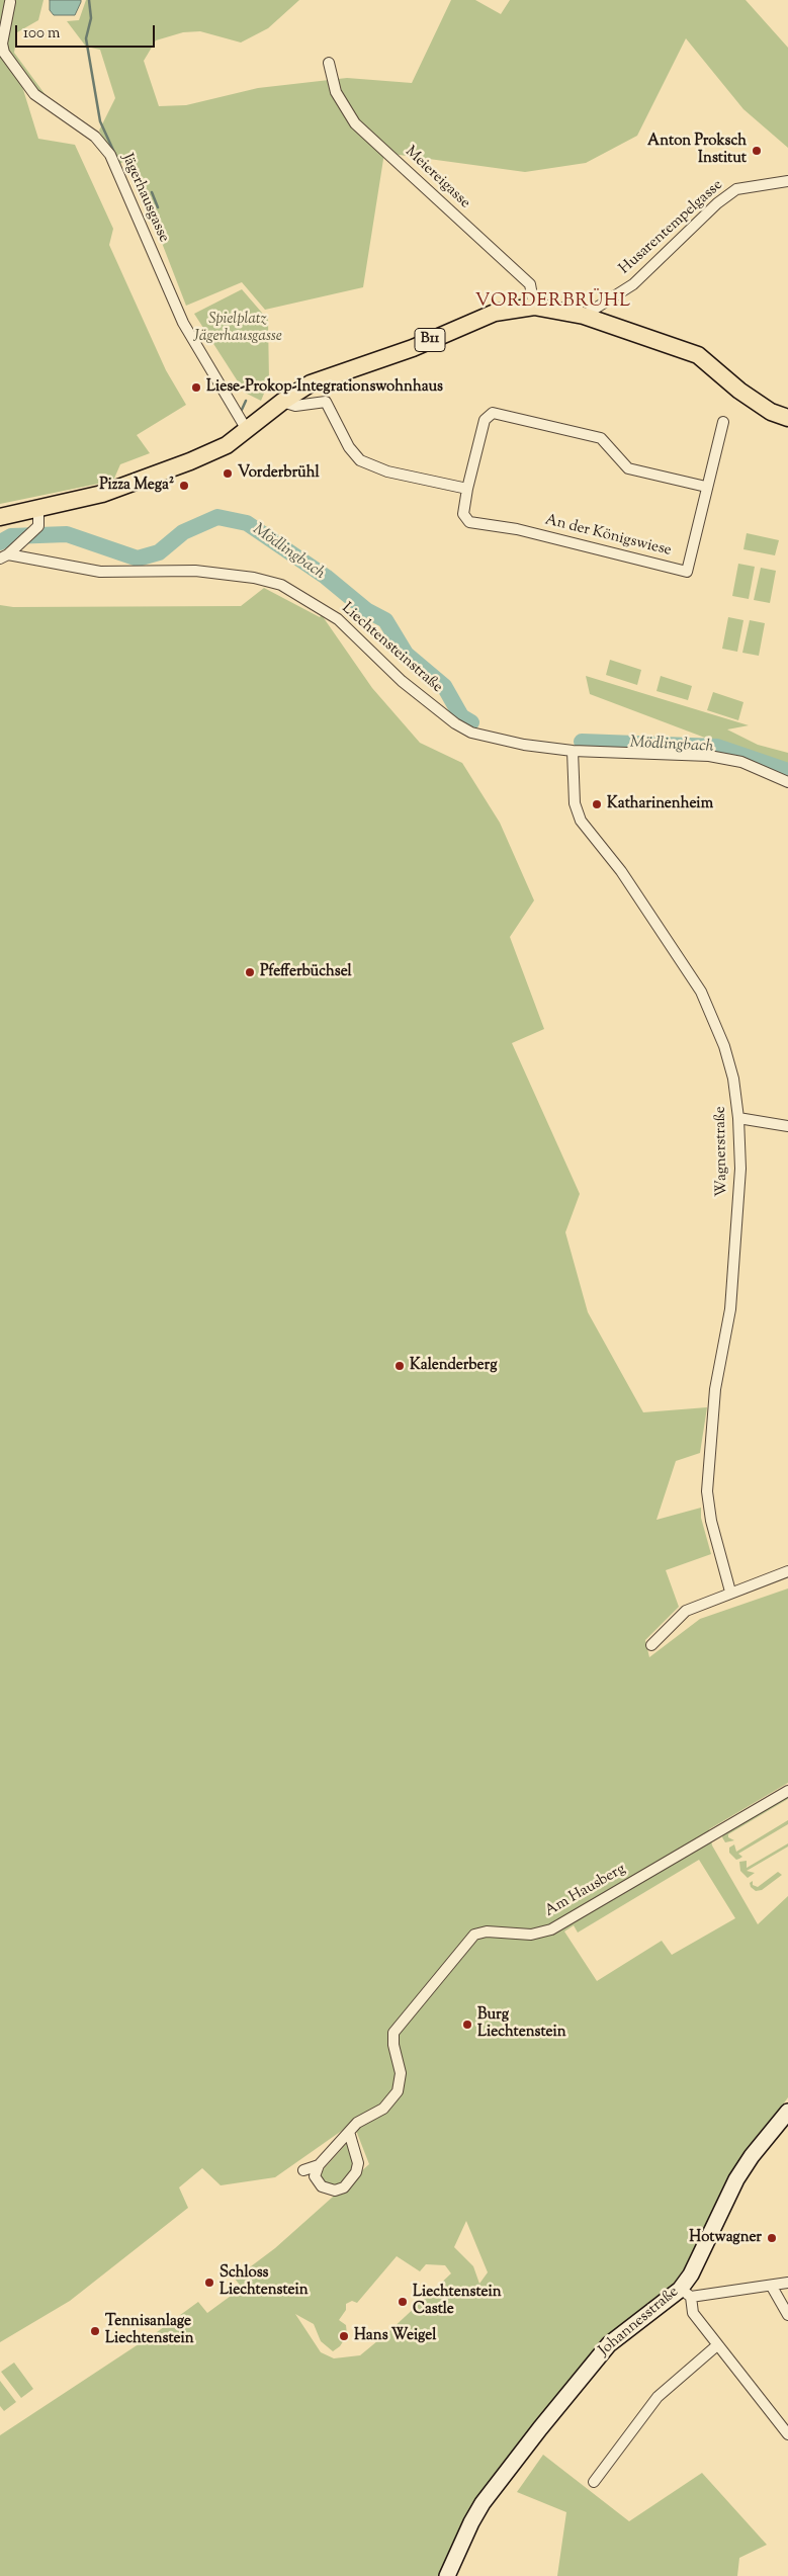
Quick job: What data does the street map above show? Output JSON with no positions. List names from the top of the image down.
{
  "streets": {
    "main road": ["B11", "Johannesstraße"],
    "street": [
      "Meiereigasse",
      "Jägerhausgasse",
      "Husarentempelgasse",
      "An der Königswiese",
      "Liechtensteinstraße",
      "Wagnerstraße",
      "Am Hausberg"
    ]
  },
  "crossings": [
    ["Meiereigasse", "B11"],
    ["Jägerhausgasse", "B11"],
    ["Husarentempelgasse", "B11"],
    ["Liechtensteinstraße", "Wagnerstraße"]
  ],
  "districts": ["VORDERBRÜHL"],
  "water": ["Mödlingbach"],
  "parks": ["Spielplatz Jägerhausgasse"],
  "places": [
    "Anton Proksch Institut",
    "Liese-Prokop-Integrationswohnhaus",
    "Vorderbrühl",
    "Pizza Mega²",
    "Katharinenheim",
    "Pfefferbüchsel",
    "Kalenderberg",
    "Burg Liechtenstein",
    "Hotwagner",
    "Schloss Liechtenstein",
    "Liechtenstein Castle",
    "Tennisanlage Liechtenstein",
    "Hans Weigel"
  ],
  "scale_bar": "100 m"
}
